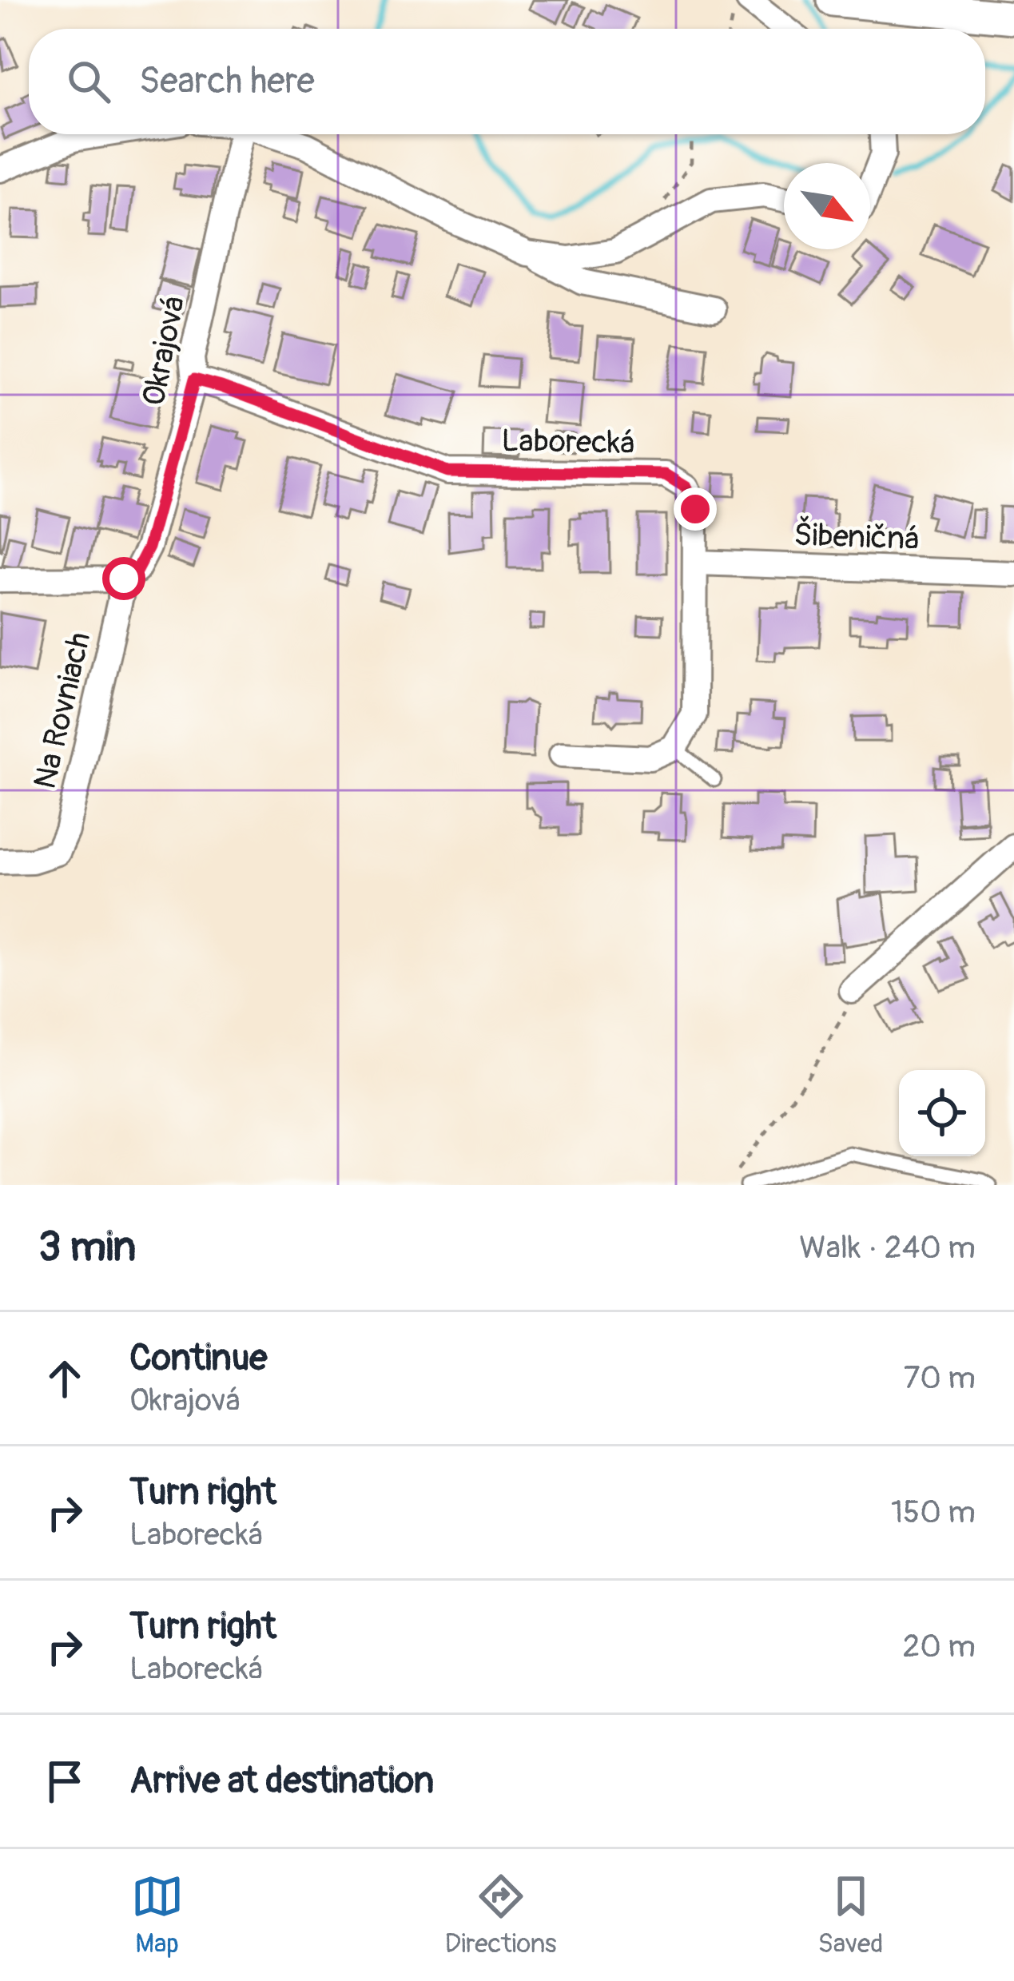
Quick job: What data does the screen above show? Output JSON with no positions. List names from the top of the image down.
{
  "streets": {
    "street": [
      "Okrajová",
      "Laborecká",
      "Šibeničná",
      "Na Rovniach"
    ]
  },
  "crossings": [
    ["Okrajová", "Laborecká"],
    ["Okrajová", "Na Rovniach"],
    ["Laborecká", "Šibeničná"]
  ],
  "north": "bottom right",
  "page": {
    "search": "Search here",
    "heading": ["3 min", "Walk · 240 m"],
    "list": [
      ["Continue", "Okrajová", "70 m"],
      ["Turn right", "Laborecká", "150 m"],
      ["Turn right", "Laborecká", "20 m"],
      "Arrive at destination"
    ],
    "nav": ["Map", "Directions", "Saved"]
  }
}
